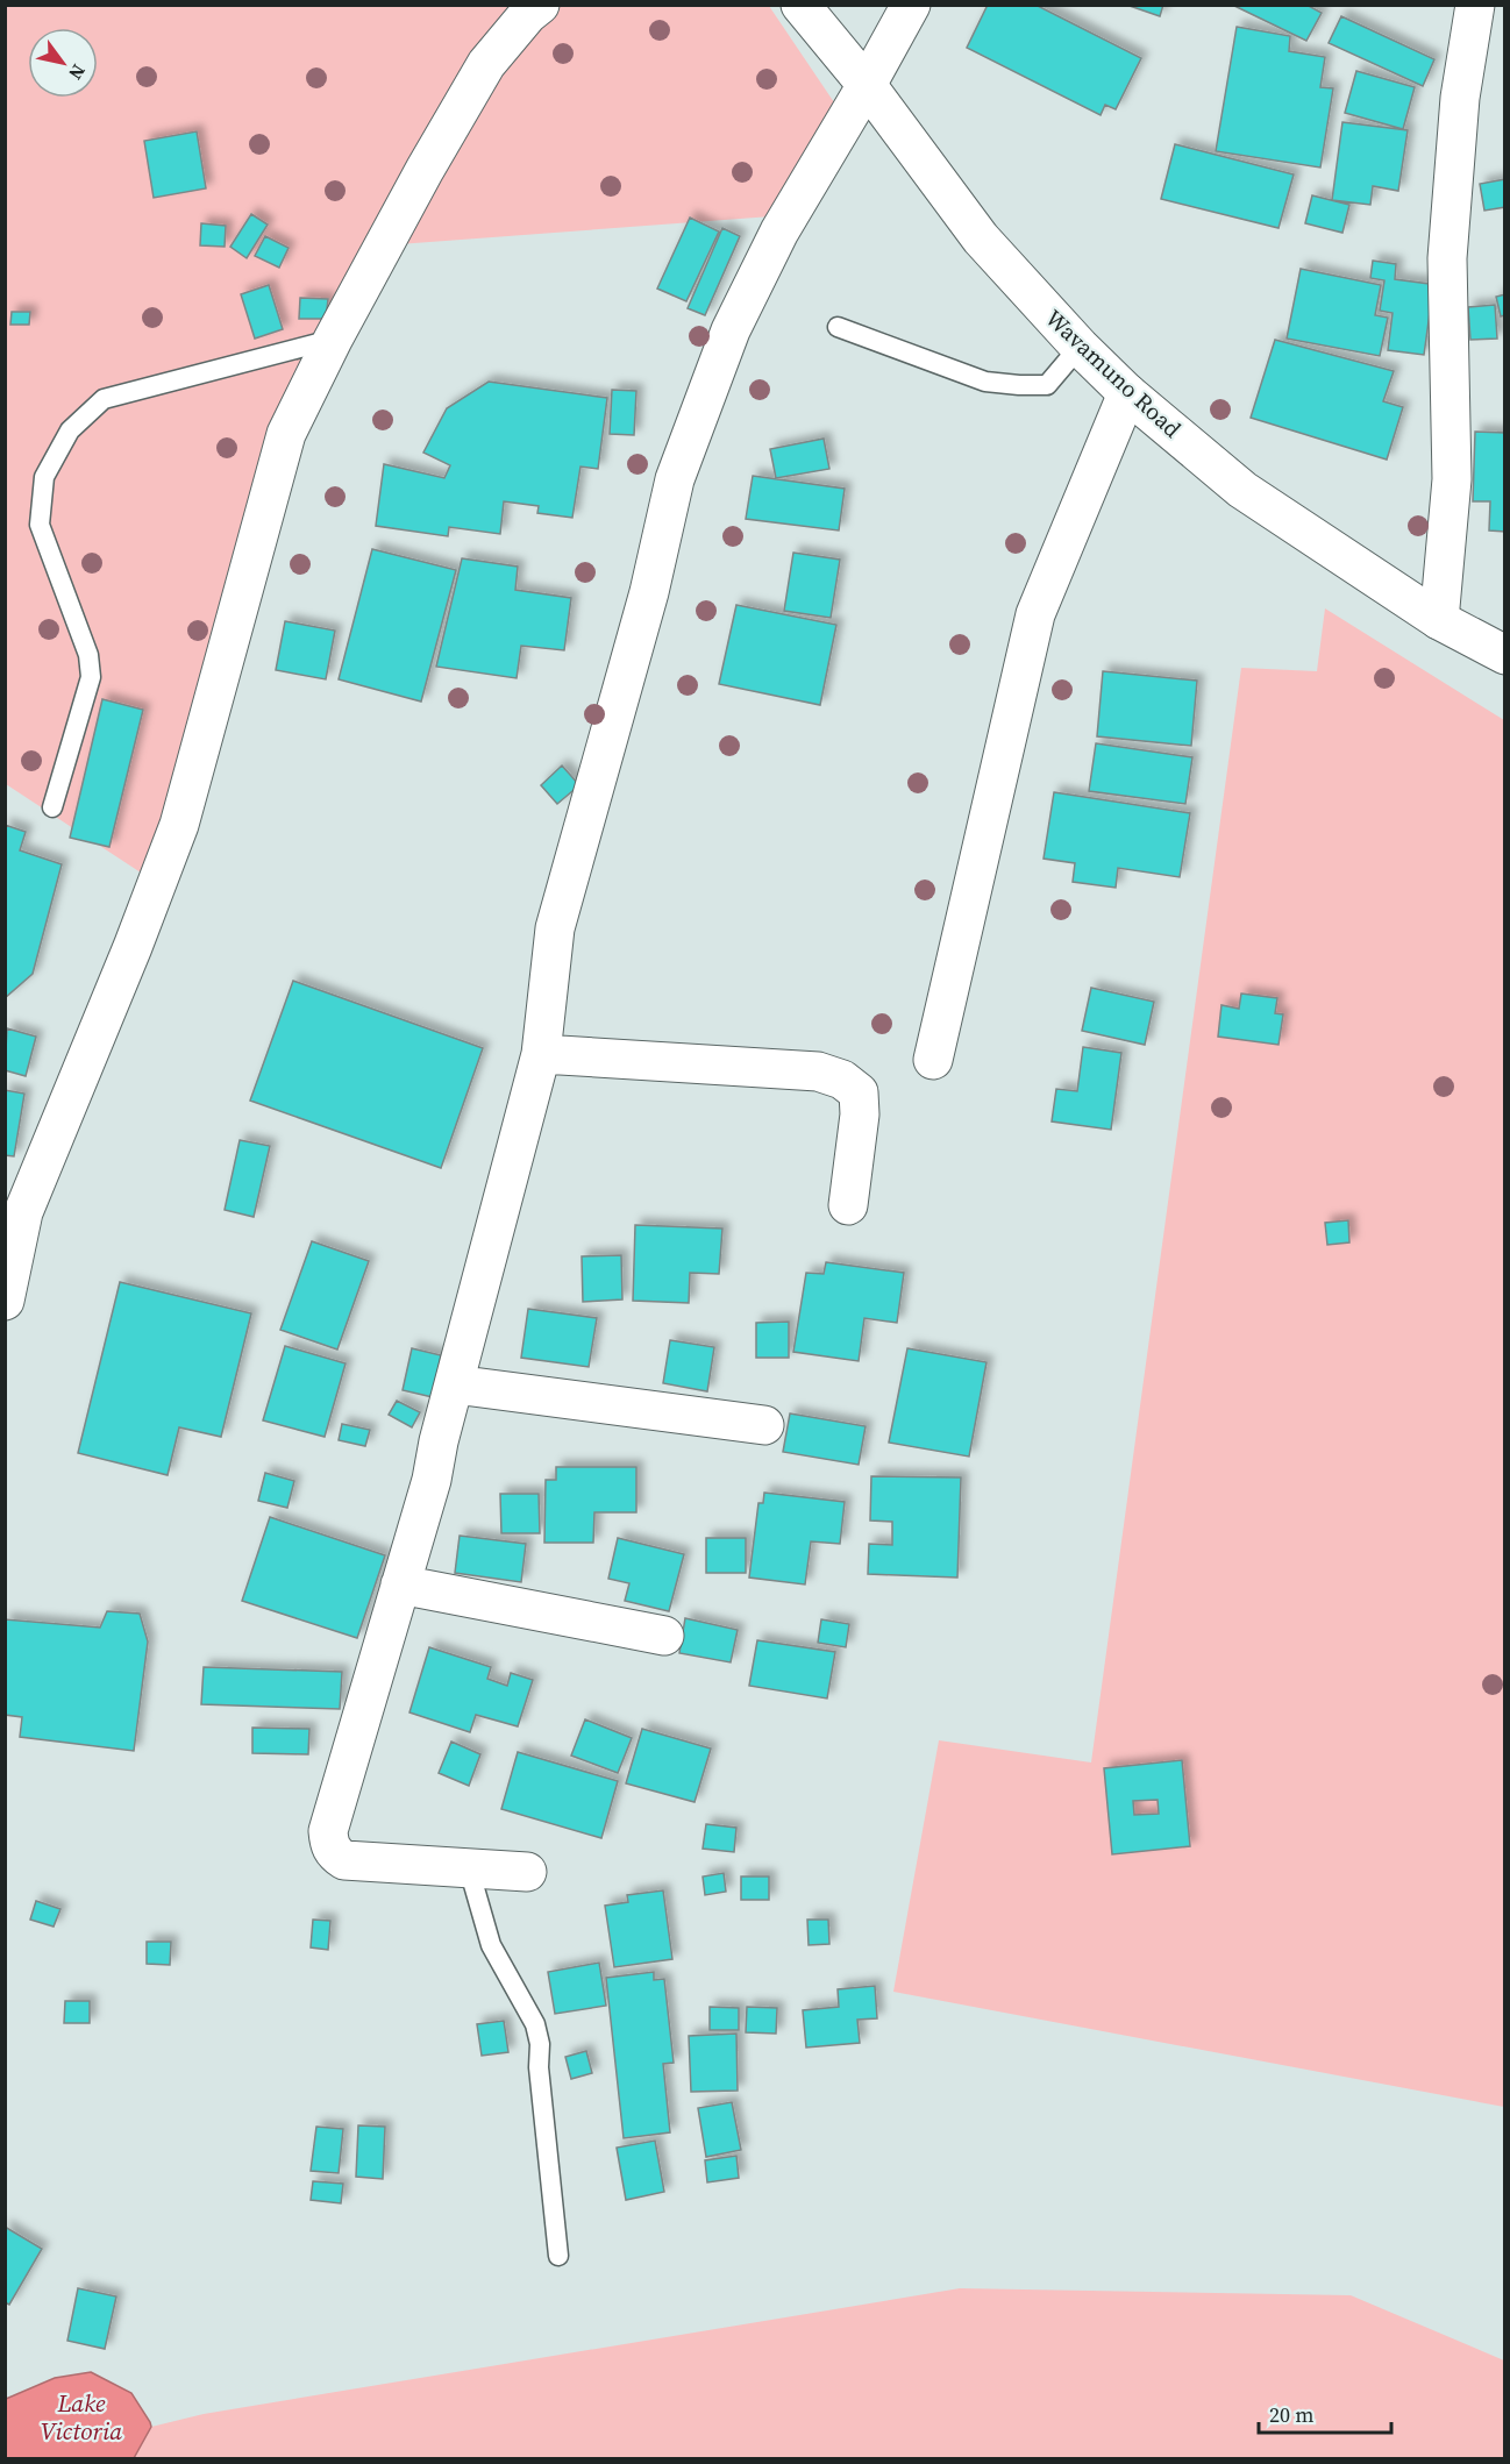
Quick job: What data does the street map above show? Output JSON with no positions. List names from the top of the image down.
{
  "streets": {
    "street": ["Wavamuno Road"]
  },
  "water": ["Lake Victoria"],
  "scale_bar": "20 m",
  "north": "bottom right"
}
